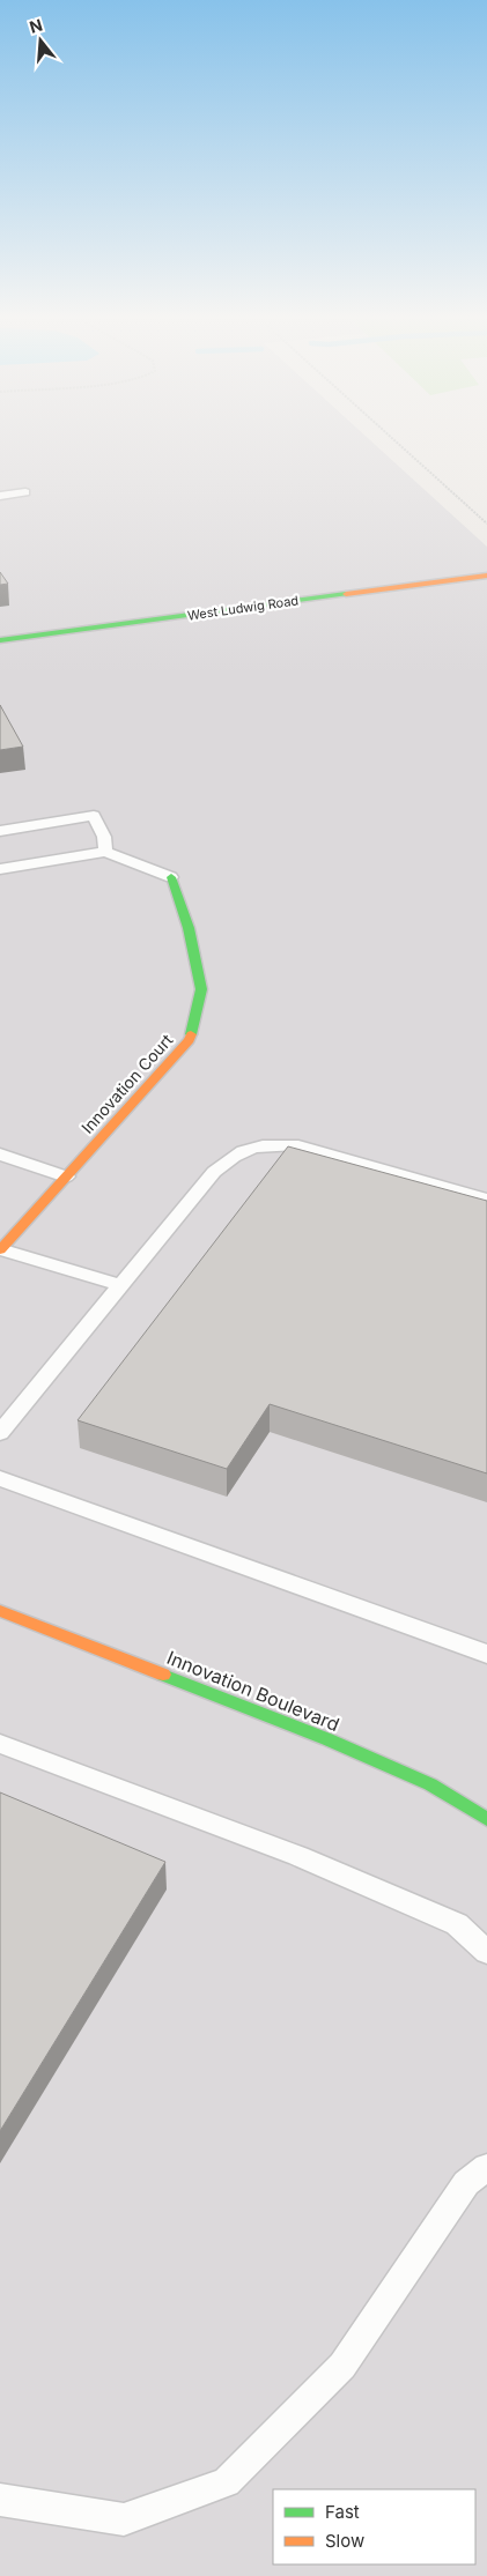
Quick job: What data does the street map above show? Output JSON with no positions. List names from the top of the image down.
{
  "streets": {
    "street": ["West Ludwig Road", "Innovation Court", "Innovation Boulevard"]
  },
  "legend": ["Fast", "Slow"],
  "north": "top"
}
